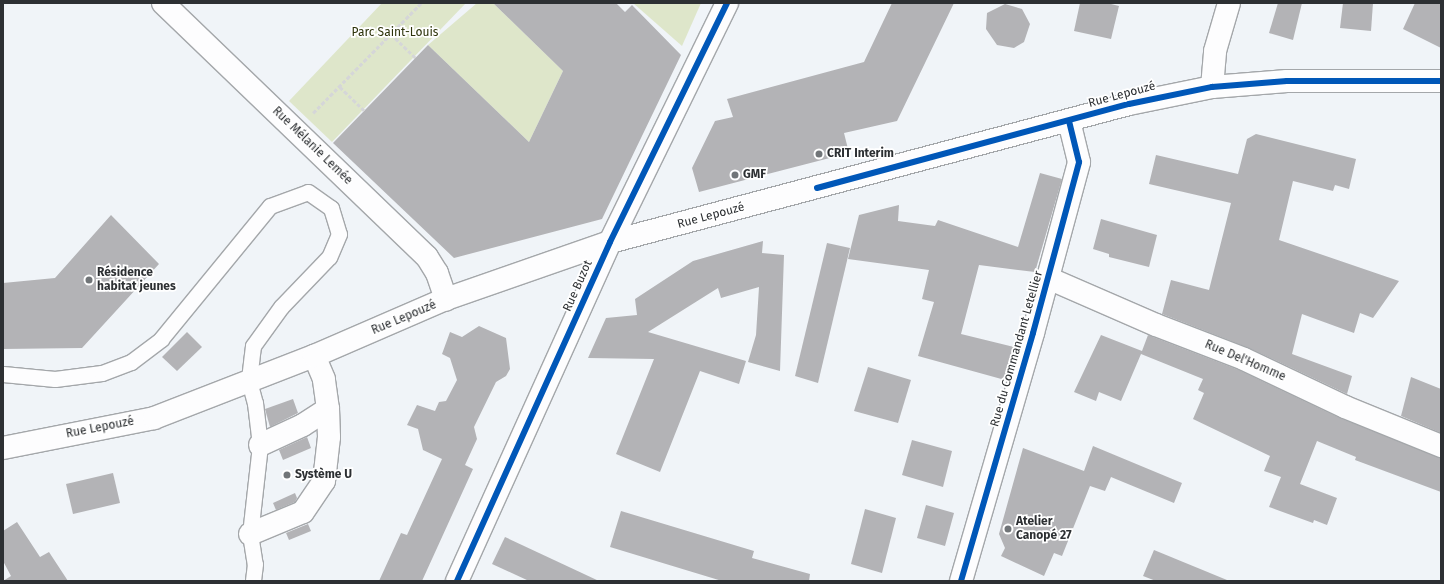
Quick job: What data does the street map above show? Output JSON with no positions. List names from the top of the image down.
{
  "streets": {
    "street": [
      "Rue Lepouzé",
      "Rue Mélanie Lemée",
      "Rue Buzot",
      "Rue du Commandant Letellier",
      "Rue Del'Homme"
    ]
  },
  "crossings": [
    ["Rue Lepouzé", "Rue Mélanie Lemée"],
    ["Rue Lepouzé", "Rue Buzot"],
    ["Rue Lepouzé", "Rue du Commandant Letellier"],
    ["Rue du Commandant Letellier", "Rue Del'Homme"]
  ],
  "parks": ["Parc Saint-Louis"],
  "places": [
    "CRIT Interim",
    "GMF",
    "Résidence habitat jeunes",
    "Système U",
    "Atelier Canopé 27"
  ]
}
